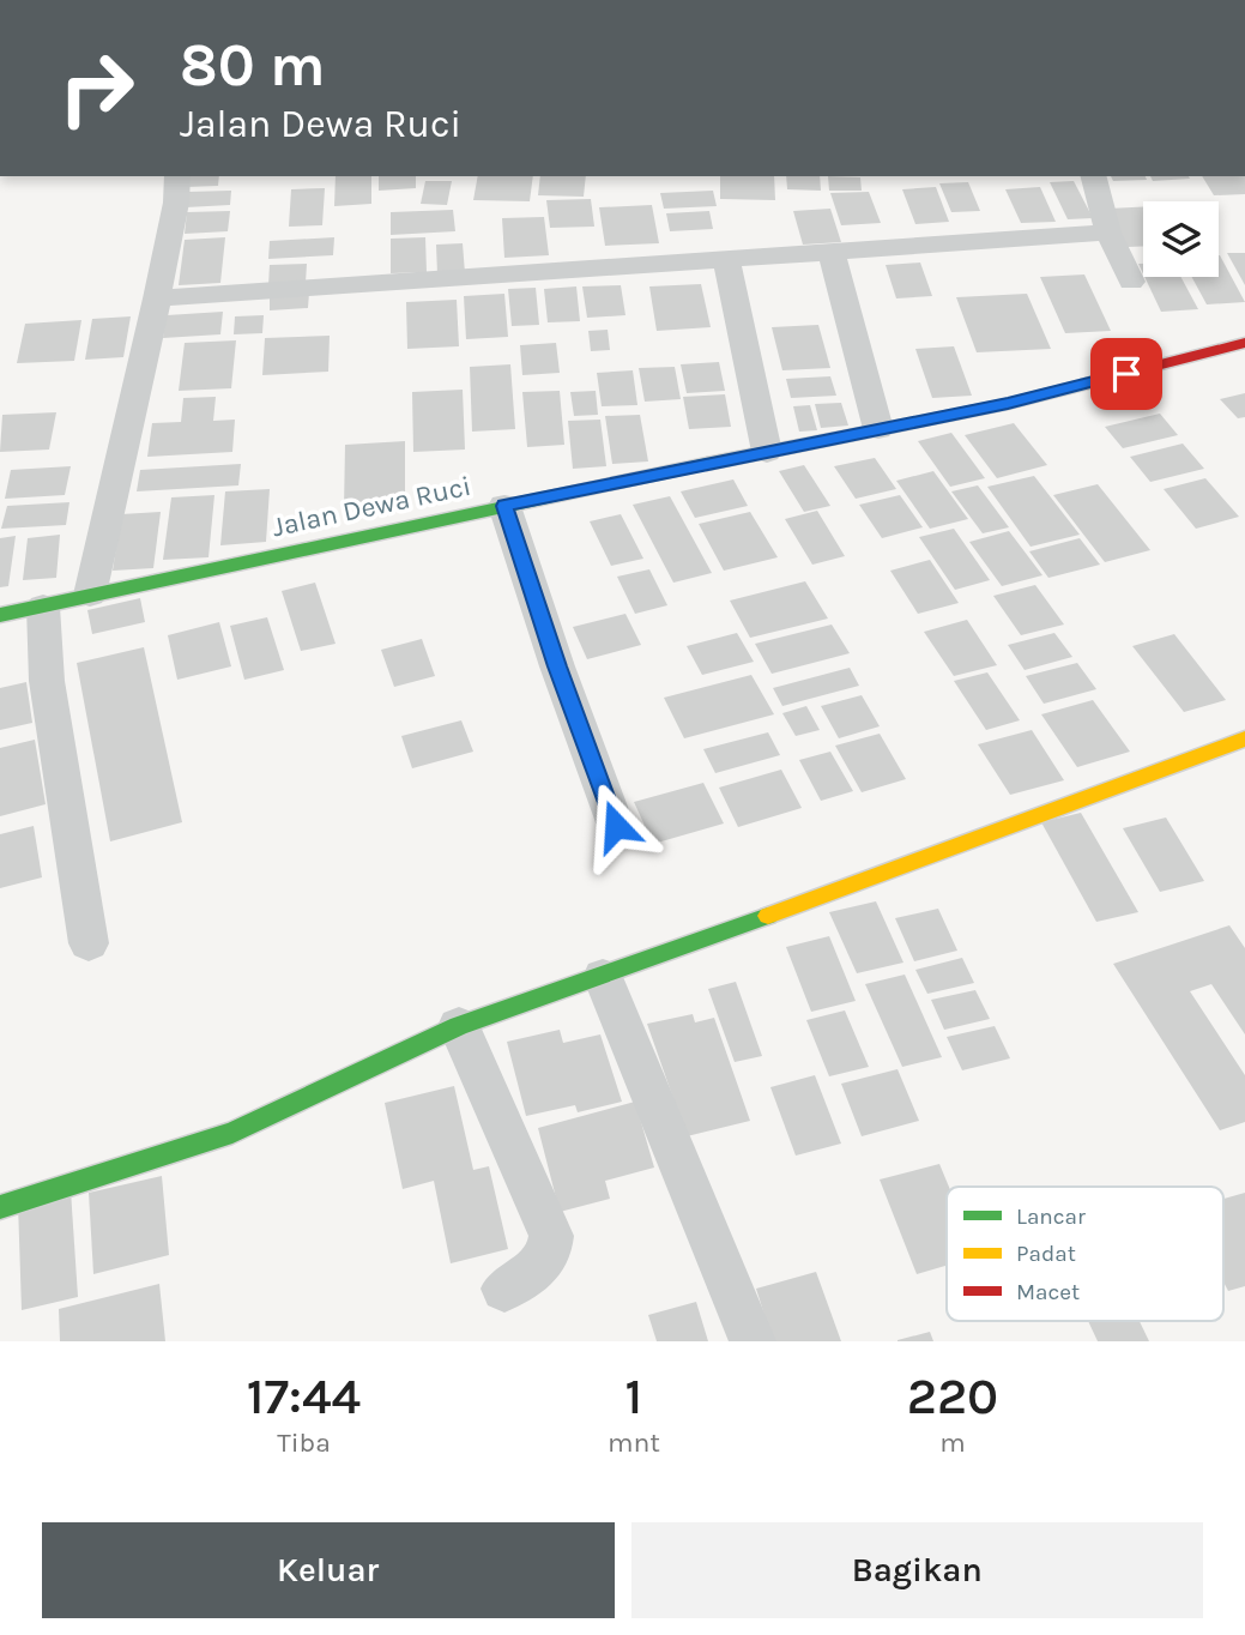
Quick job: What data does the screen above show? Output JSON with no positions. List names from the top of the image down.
{
  "streets": {
    "street": ["Jalan Dewa Ruci"]
  },
  "legend": ["Lancar", "Padat", "Macet"],
  "page": {
    "turn": ["80 m", "Jalan Dewa Ruci"],
    "eta": [
      "17:44",
      "Tiba",
      "1",
      "mnt",
      "220",
      "m"
    ],
    "buttons": ["Keluar", "Bagikan"]
  }
}
